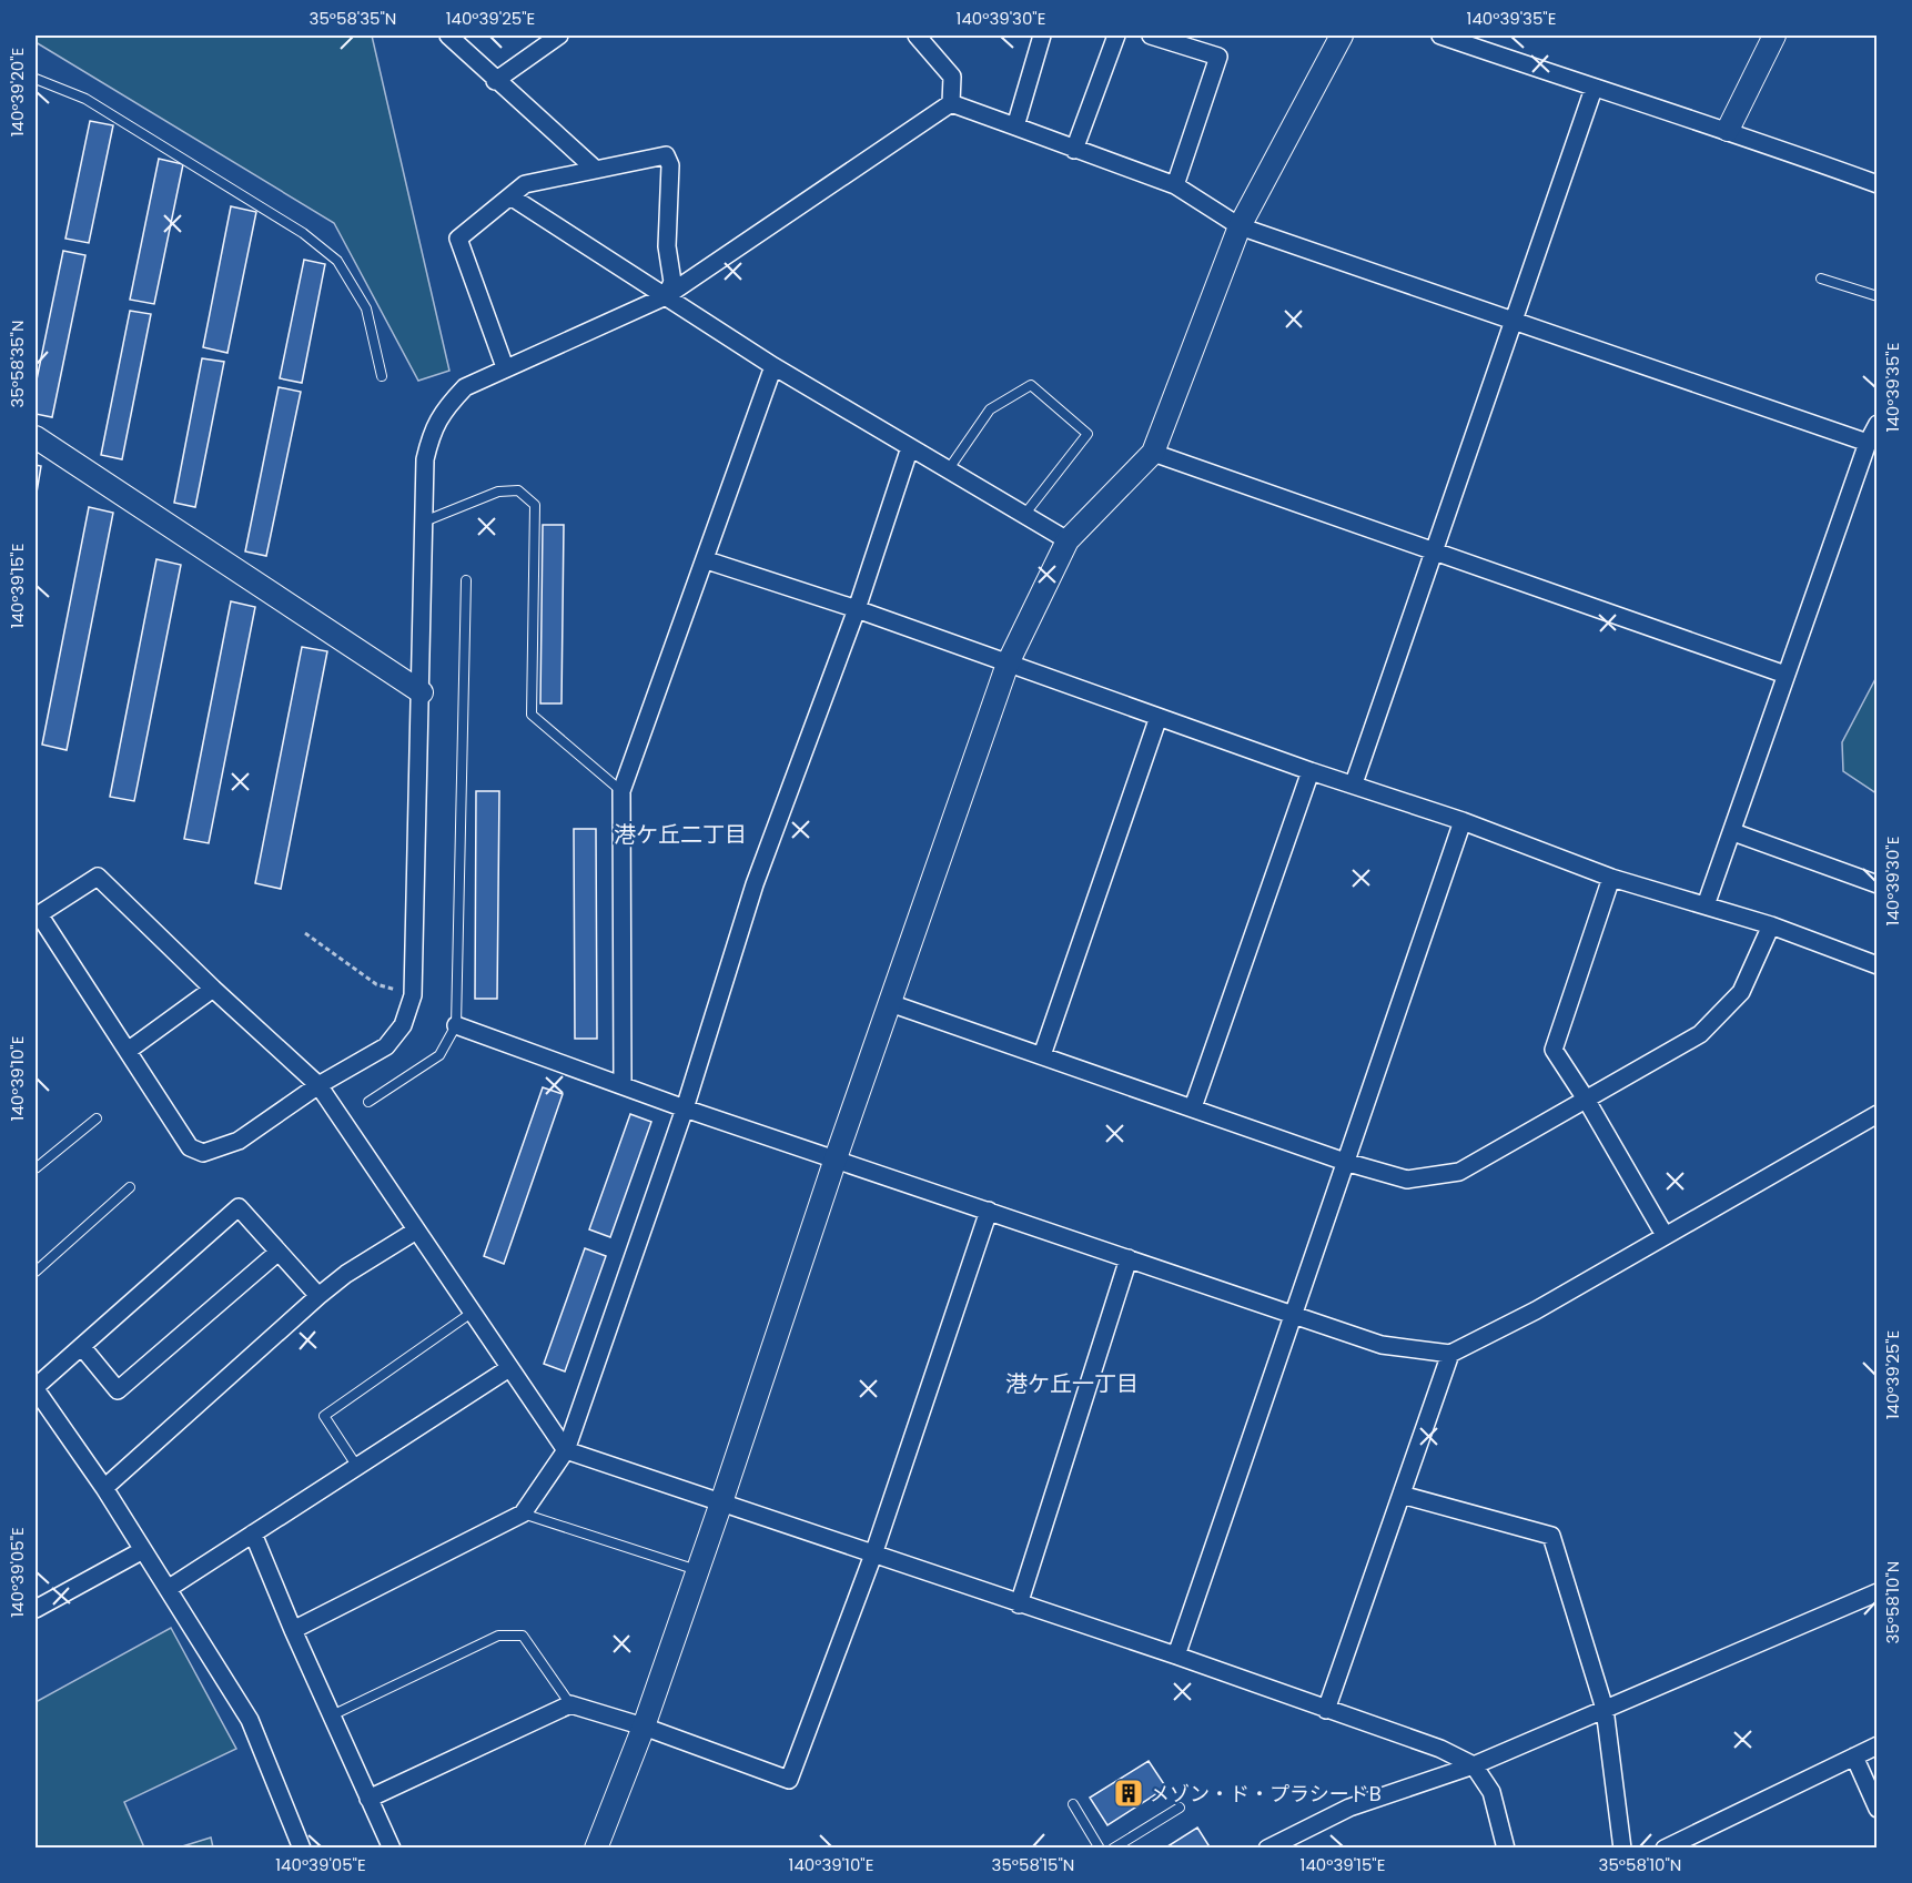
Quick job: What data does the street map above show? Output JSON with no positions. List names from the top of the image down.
{
  "districts": ["港ケ丘二丁目", "港ケ丘一丁目"],
  "places": {
    "building": ["メゾン・ド・プラシードB"]
  },
  "coordinates": [
    "35°58'35\"N",
    "140°39'25\"E",
    "140°39'30\"E",
    "140°39'35\"E",
    "140°39'20\"E",
    "140°39'15\"E",
    "140°39'10\"E",
    "140°39'05\"E",
    "35°58'10\"N",
    "35°58'15\"N"
  ]
}
